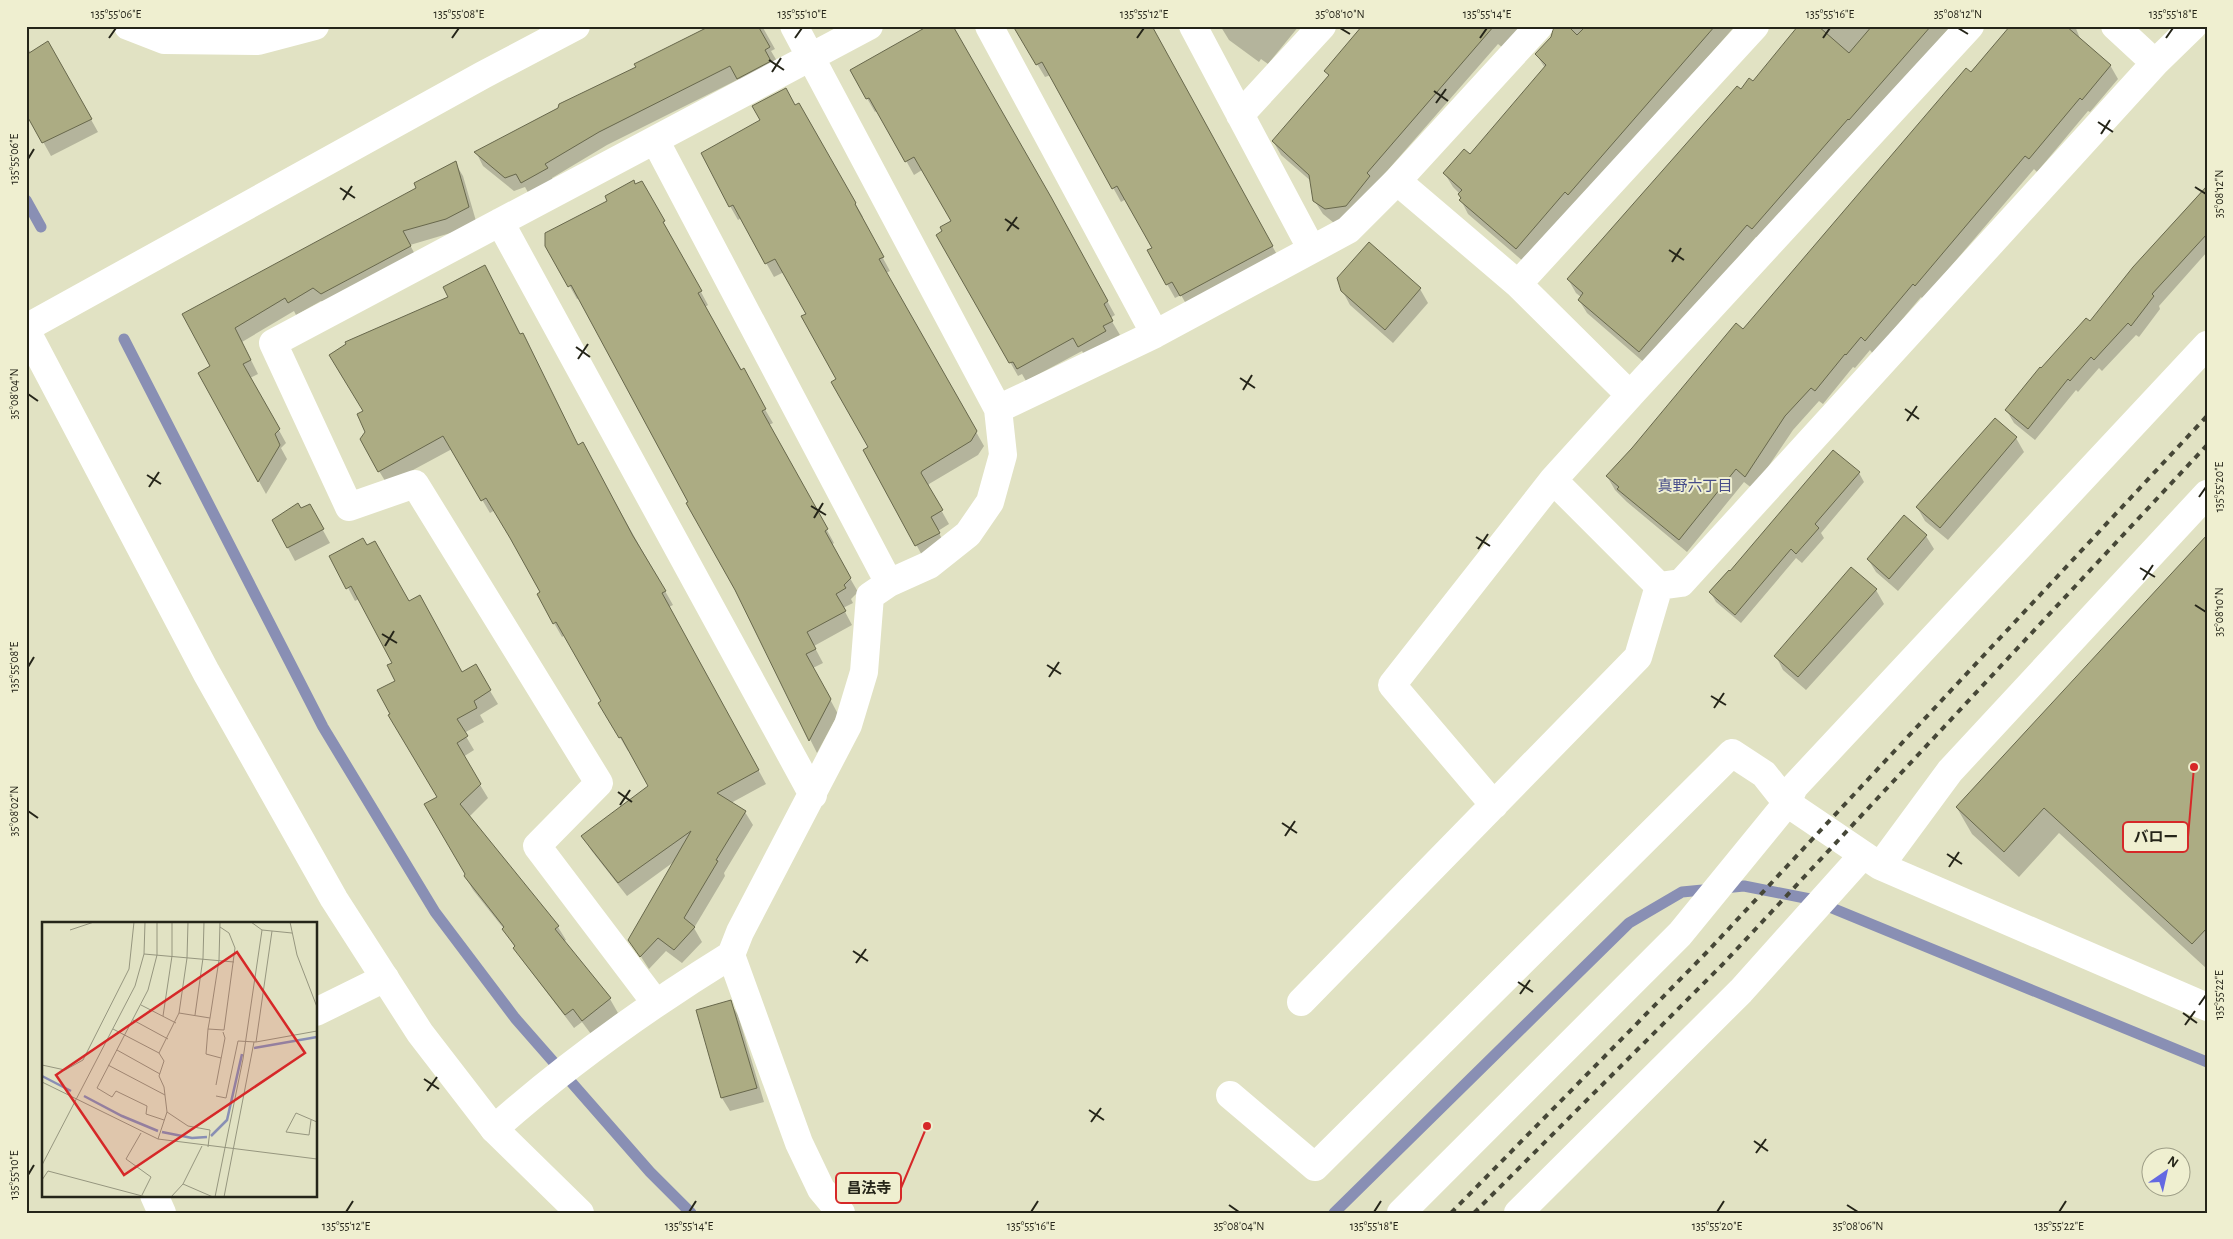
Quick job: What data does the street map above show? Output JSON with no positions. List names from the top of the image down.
{
  "districts": ["真野六丁目"],
  "places": ["バロー", "昌法寺"],
  "north": "top right",
  "coordinates": [
    "135°55'06\"E",
    "135°55'08\"E",
    "135°55'10\"E",
    "135°55'12\"E",
    "35°08'10\"N",
    "135°55'14\"E",
    "135°55'16\"E",
    "35°08'12\"N",
    "135°55'18\"E",
    "35°08'04\"N",
    "135°55'20\"E",
    "35°08'02\"N",
    "135°55'22\"E",
    "35°08'06\"N"
  ]
}
